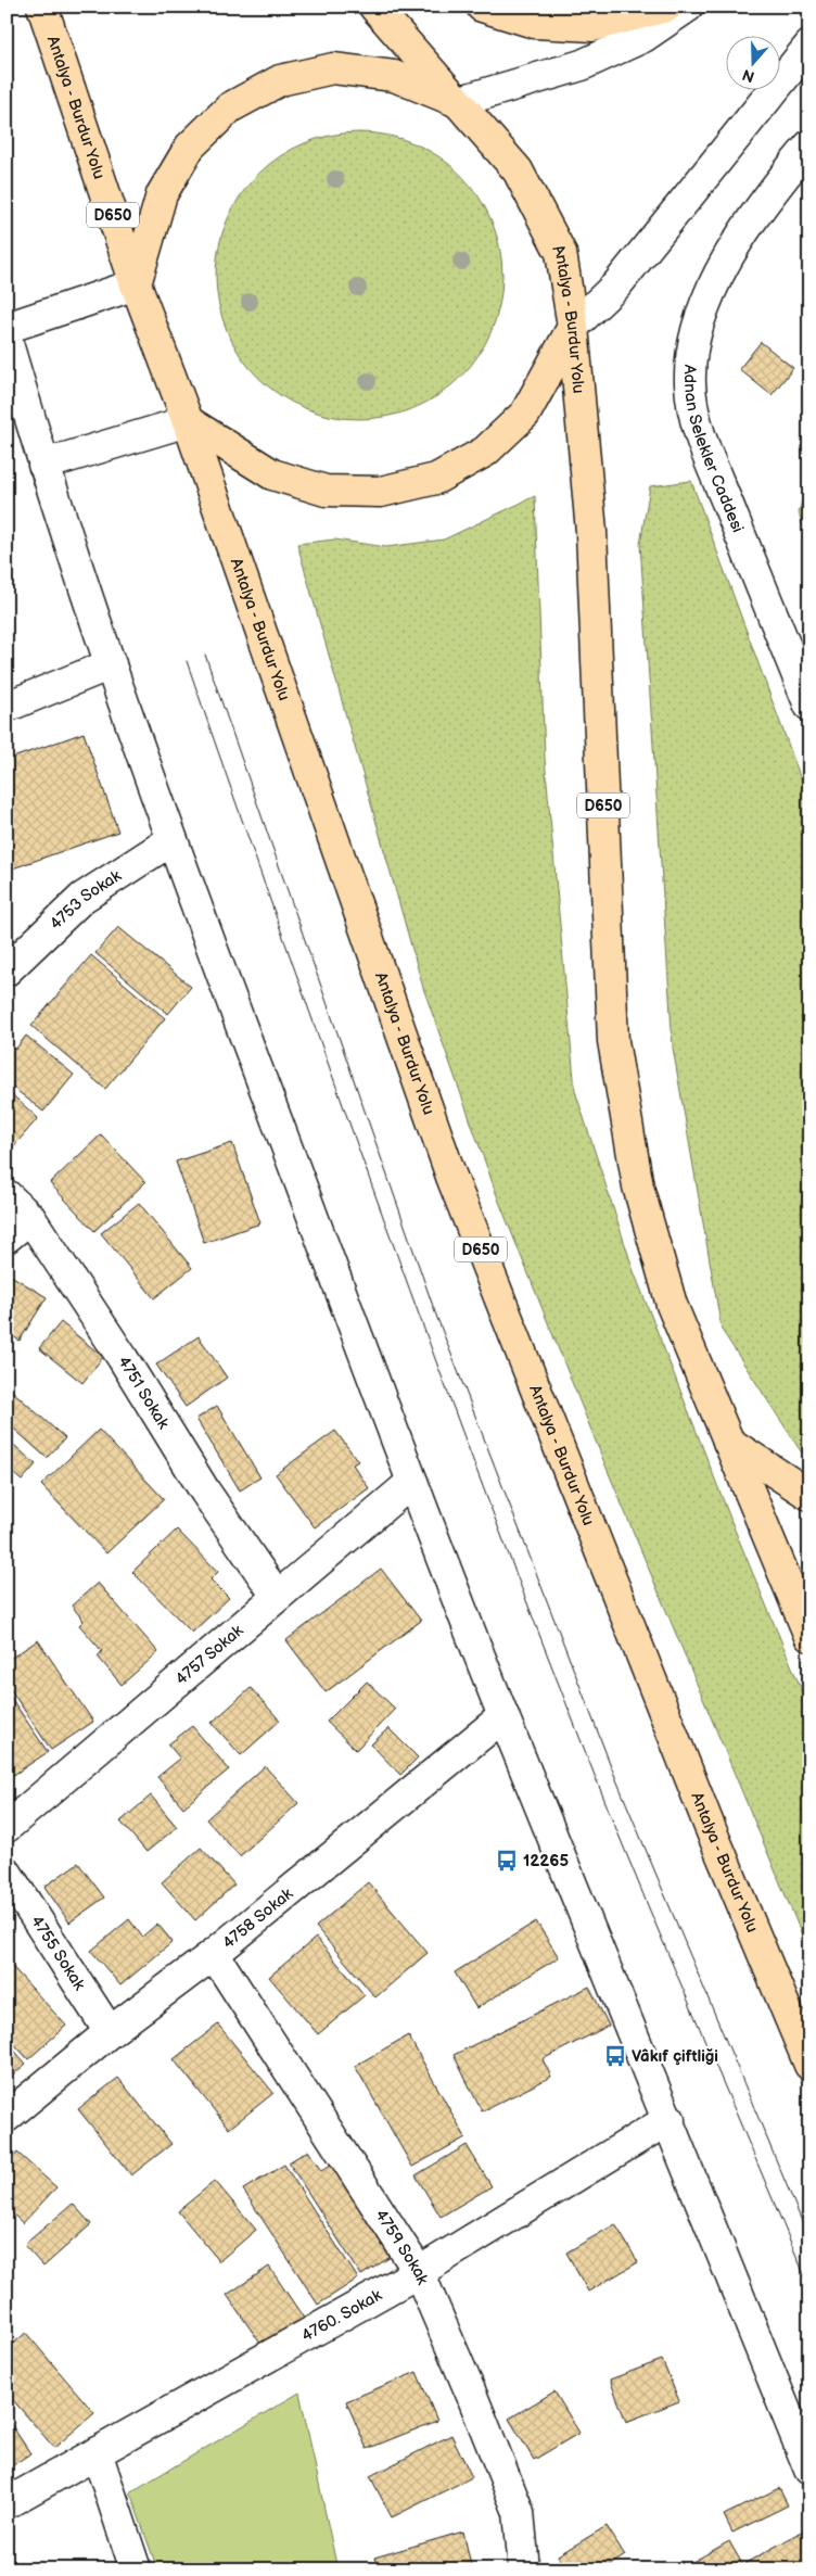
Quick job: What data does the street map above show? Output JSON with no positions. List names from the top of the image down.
{
  "streets": {
    "highway": ["Antalya - Burdur Yolu", "D650"],
    "street": [
      "Adnan Selekler Caddesi",
      "4753 Sokak",
      "4751 Sokak",
      "4757 Sokak",
      "4758 Sokak",
      "4755 Sokak",
      "4759 Sokak",
      "4760. Sokak"
    ]
  },
  "crossings": [
    ["4751 Sokak", "4757 Sokak"],
    ["4758 Sokak", "4755 Sokak"],
    ["4758 Sokak", "4759 Sokak"],
    ["4759 Sokak", "4760. Sokak"]
  ],
  "places": {
    "bus stop": ["12265", "Vâkıf çiftliği"]
  },
  "north": "bottom"
}
